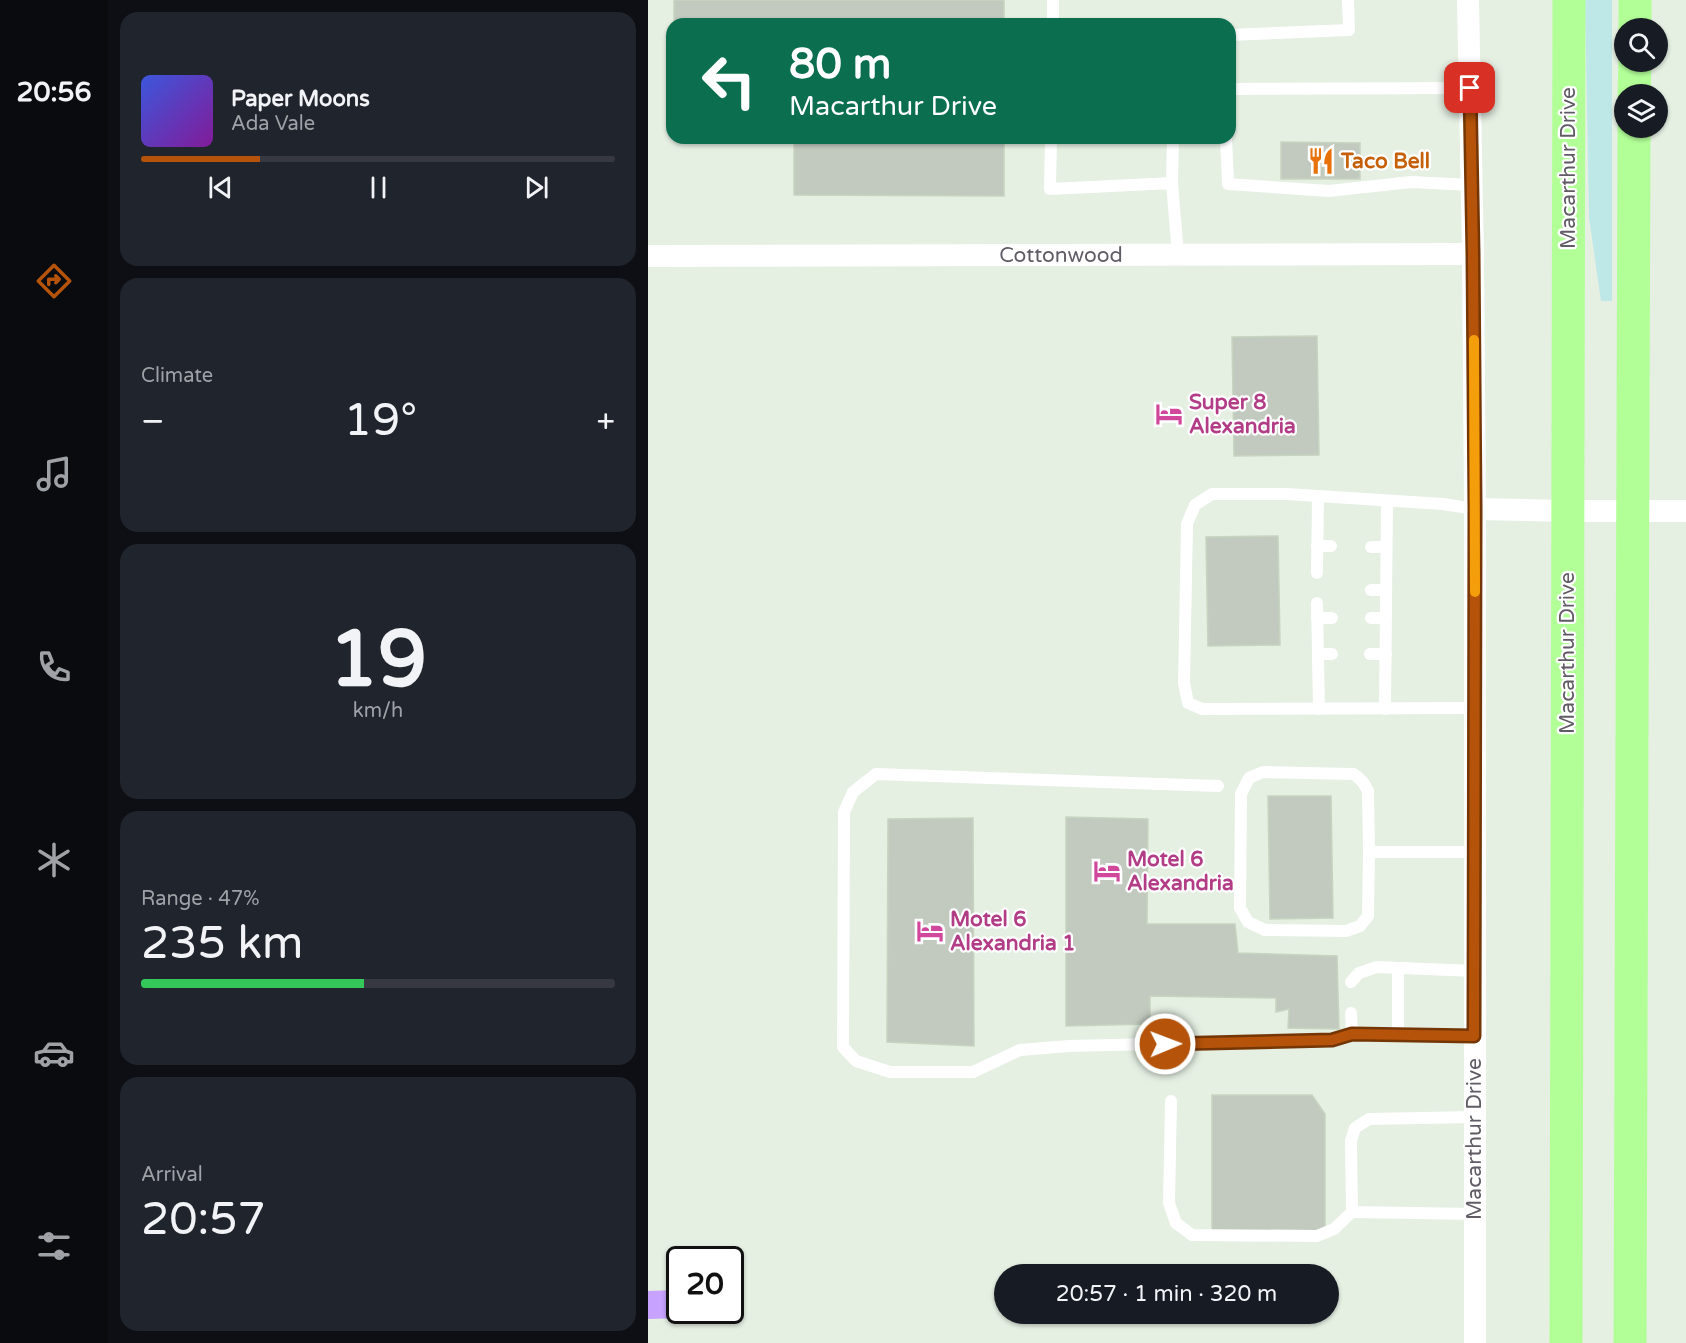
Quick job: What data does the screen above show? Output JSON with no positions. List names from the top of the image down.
{
  "streets": {
    "highway": ["Macarthur Drive"],
    "street": ["Cottonwood"]
  },
  "crossings": [
    ["Macarthur Drive", "Cottonwood"]
  ],
  "places": {
    "restaurant": ["Taco Bell"],
    "hotel": ["Super 8 Alexandria", "Motel 6 Alexandria", "Motel 6 Alexandria 1"]
  },
  "page": {
    "tabs": "20:56",
    "turn": ["80 m", "Macarthur Drive"],
    "song": ["Paper Moons", "Ada Vale"],
    "tile": [
      "Climate",
      ["19", "km/h"],
      ["Range · 47%", "235 km"],
      ["Arrival", "20:57"]
    ],
    "heat": ["−", "19°", "+"],
    "limit": "20",
    "trip": "20:57 · 1 min · 320 m"
  }
}
